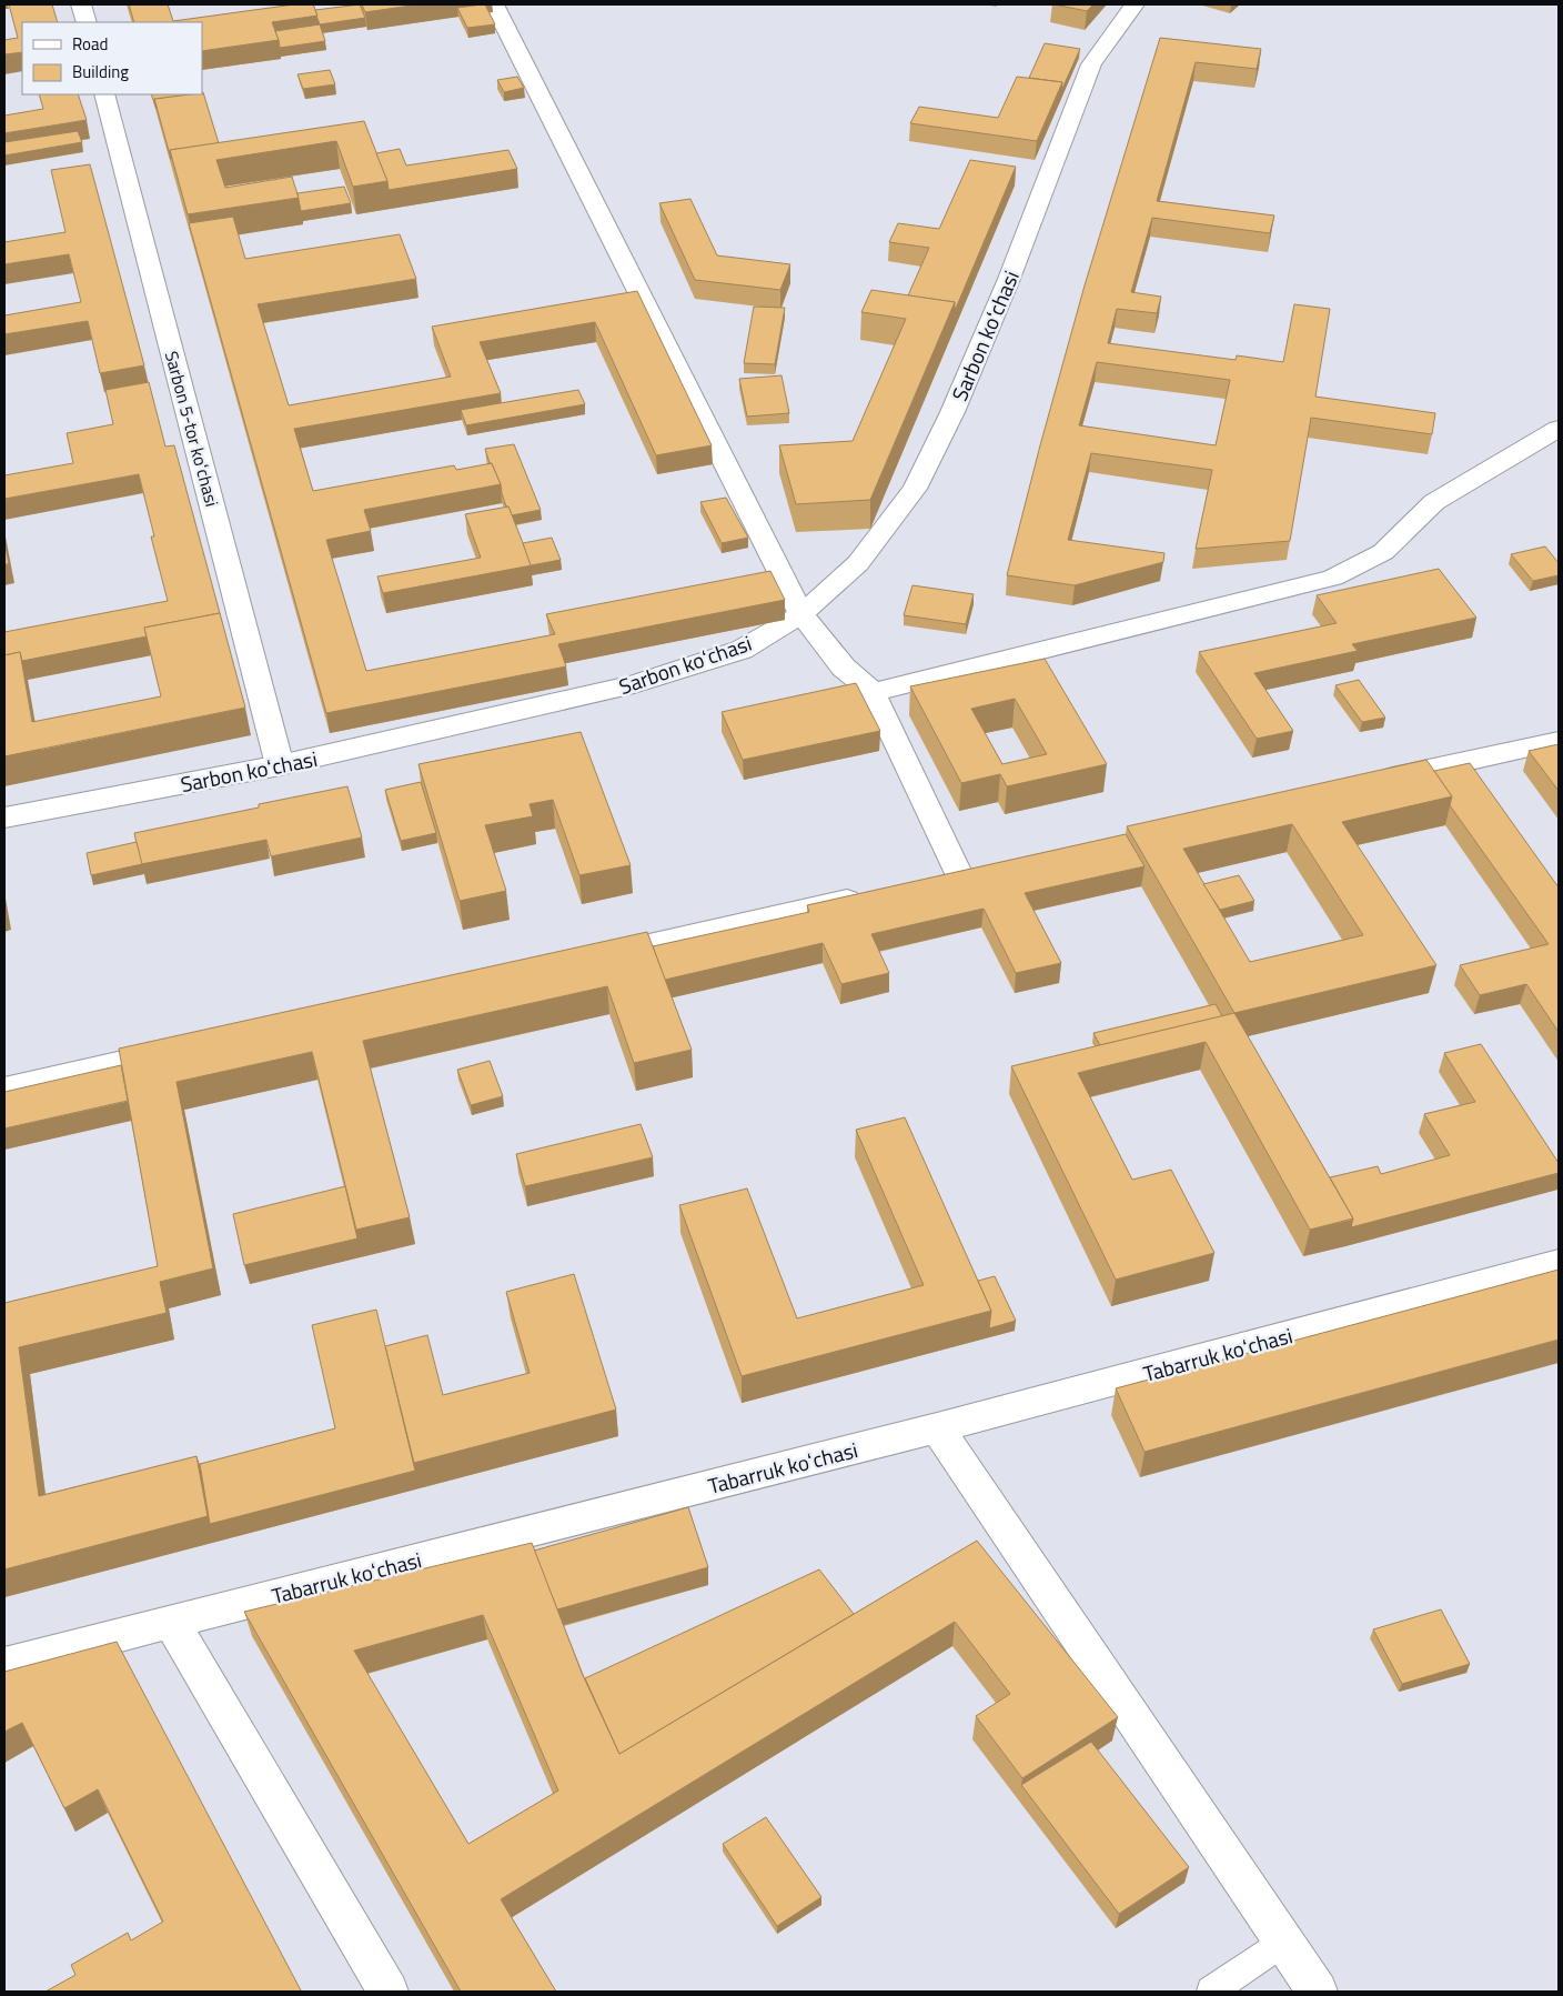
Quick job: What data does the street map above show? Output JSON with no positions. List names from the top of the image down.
{
  "streets": {
    "street": ["Sarbon koʻchasi", "Sarbon 5-tor koʻchasi", "Tabarruk koʻchasi"]
  },
  "crossings": [
    ["Sarbon koʻchasi", "Sarbon 5-tor koʻchasi"]
  ],
  "legend": ["Road", "Building"]
}
